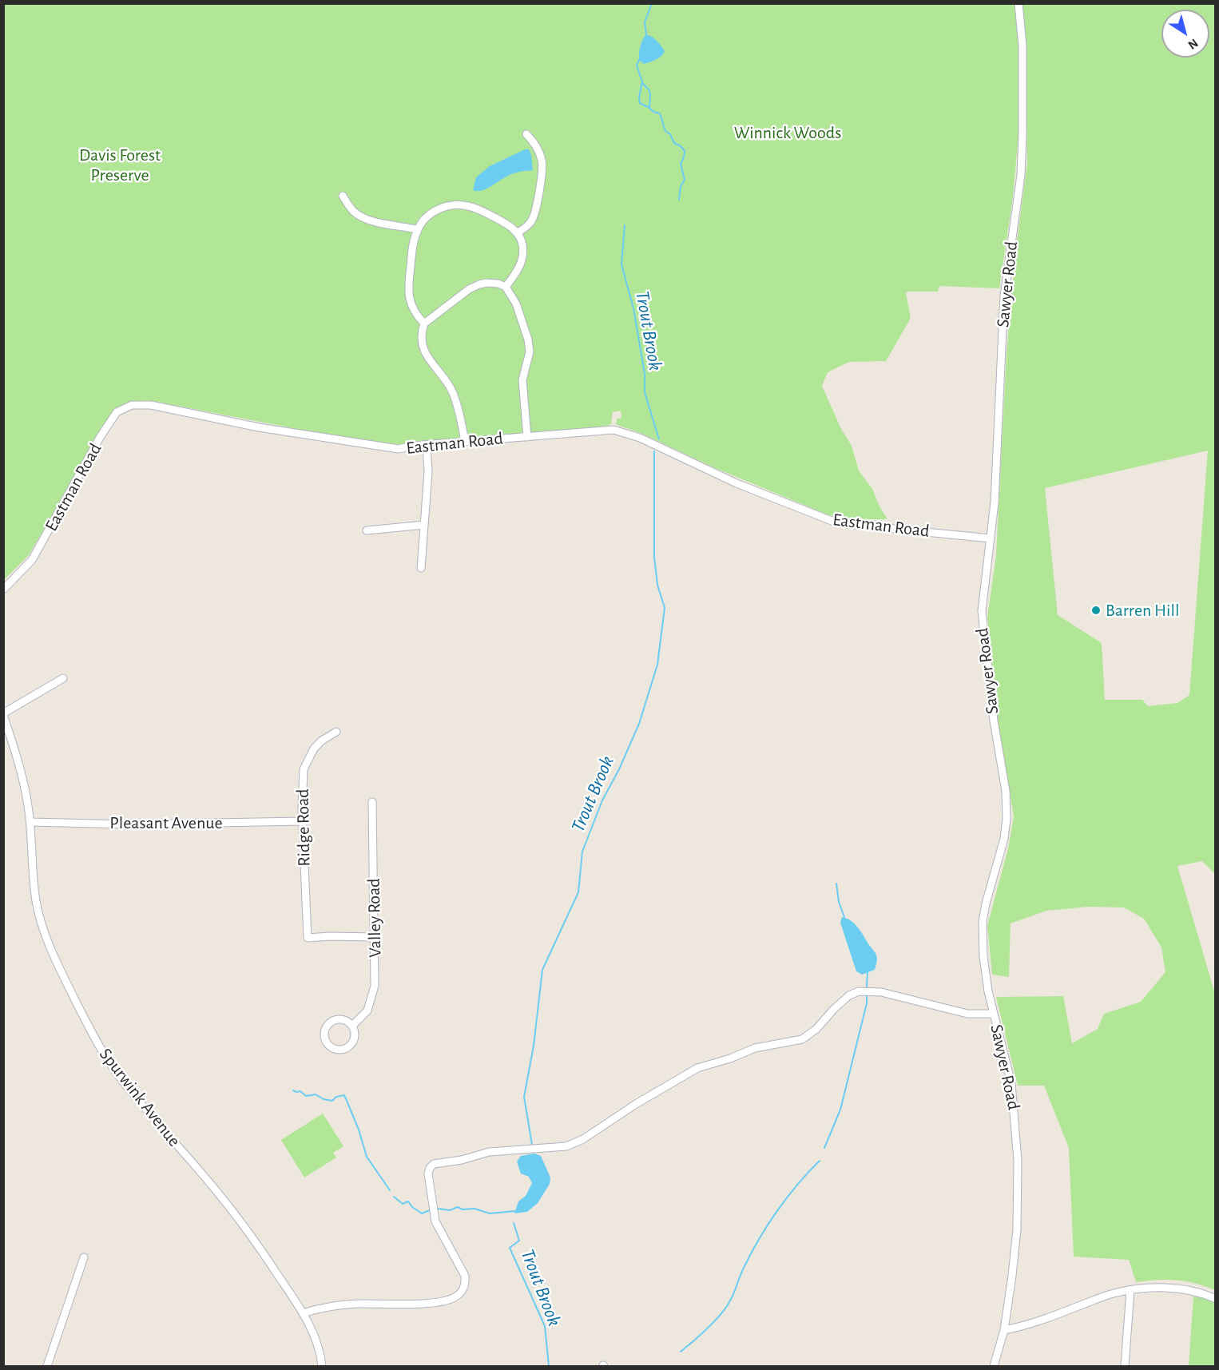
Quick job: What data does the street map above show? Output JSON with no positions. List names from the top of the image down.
{
  "streets": {
    "street": [
      "Sawyer Road",
      "Eastman Road",
      "Pleasant Avenue",
      "Ridge Road",
      "Valley Road",
      "Spurwink Avenue"
    ]
  },
  "crossings": [
    ["Sawyer Road", "Eastman Road"],
    ["Pleasant Avenue", "Ridge Road"],
    ["Pleasant Avenue", "Spurwink Avenue"],
    ["Ridge Road", "Valley Road"]
  ],
  "water": ["Trout Brook"],
  "parks": ["Winnick Woods", "Davis Forest Preserve"],
  "places": ["Barren Hill"],
  "north": "bottom right"
}
